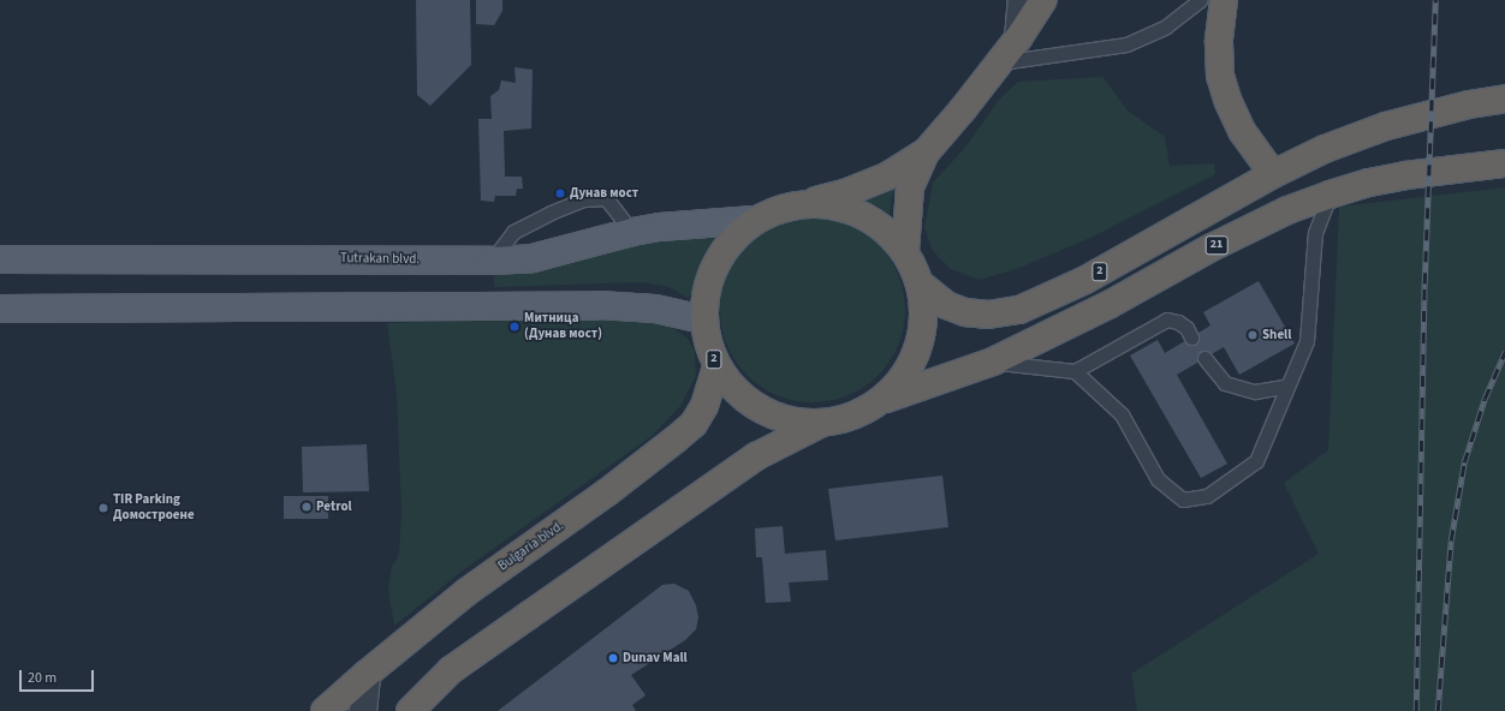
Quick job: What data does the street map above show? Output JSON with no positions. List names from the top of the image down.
{
  "streets": {
    "highway": ["21", "2", "Bulgaria blvd."],
    "main road": ["Tutrakan blvd."]
  },
  "crossings": [
    ["21", "2"],
    ["Tutrakan blvd.", "2"],
    ["2", "Bulgaria blvd."]
  ],
  "places": [
    "Дунав мост",
    "Митница (Дунав мост)",
    "Shell",
    "Petrol",
    "TIR Parking Домостроене",
    "Dunav Mall"
  ],
  "scale_bar": "20 m"
}
